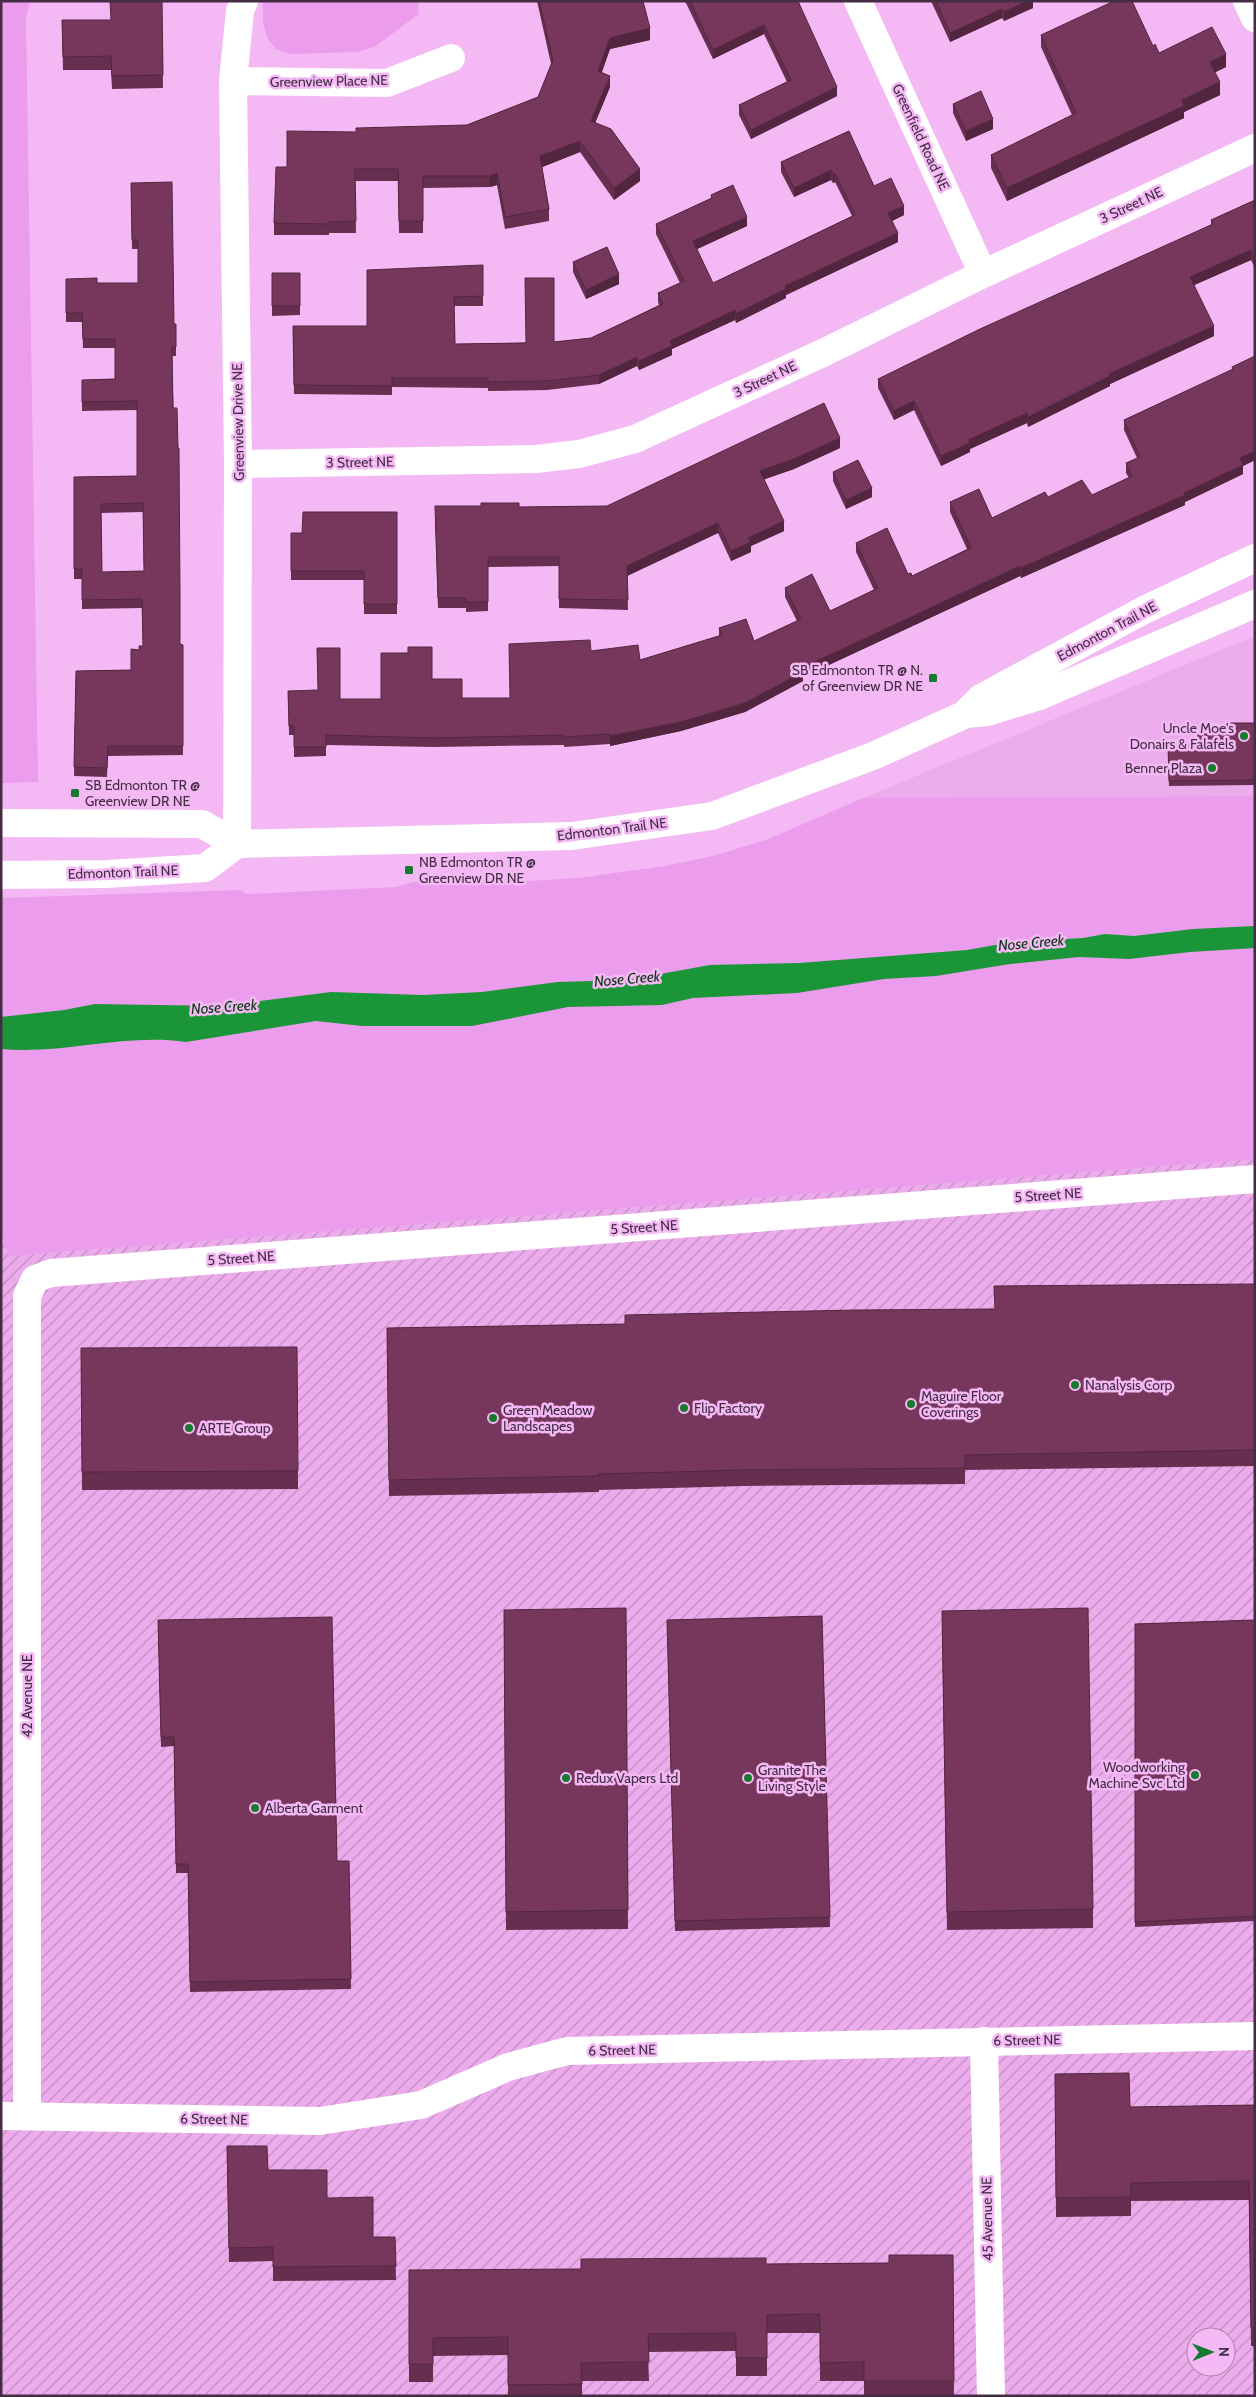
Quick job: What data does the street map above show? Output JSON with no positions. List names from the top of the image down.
{
  "streets": {
    "street": [
      "Greenview Place NE",
      "Greenfield Road NE",
      "3 Street NE",
      "Greenview Drive NE",
      "Edmonton Trail NE",
      "5 Street NE",
      "42 Avenue NE",
      "6 Street NE",
      "45 Avenue NE"
    ]
  },
  "crossings": [
    ["Greenview Place NE", "Greenview Drive NE"],
    ["Greenfield Road NE", "3 Street NE"],
    ["3 Street NE", "Greenview Drive NE"],
    ["Greenview Drive NE", "Edmonton Trail NE"],
    ["5 Street NE", "42 Avenue NE"],
    ["42 Avenue NE", "6 Street NE"],
    ["6 Street NE", "45 Avenue NE"]
  ],
  "water": ["Nose Creek"],
  "places": {
    "transit": ["SB Edmonton TR @ N. of Greenview DR NE", "SB Edmonton TR @ Greenview DR NE", "NB Edmonton TR @ Greenview DR NE"],
    "other": [
      "Uncle Moe's Donairs & Falafels",
      "Benner Plaza",
      "Nanalysis Corp",
      "Maguire Floor Coverings",
      "Flip Factory",
      "Green Meadow Landscapes",
      "ARTE Group",
      "Woodworking Machine Svc Ltd",
      "Redux Vapers Ltd",
      "Granite The Living Style",
      "Alberta Garment"
    ]
  },
  "north": "right"
}
